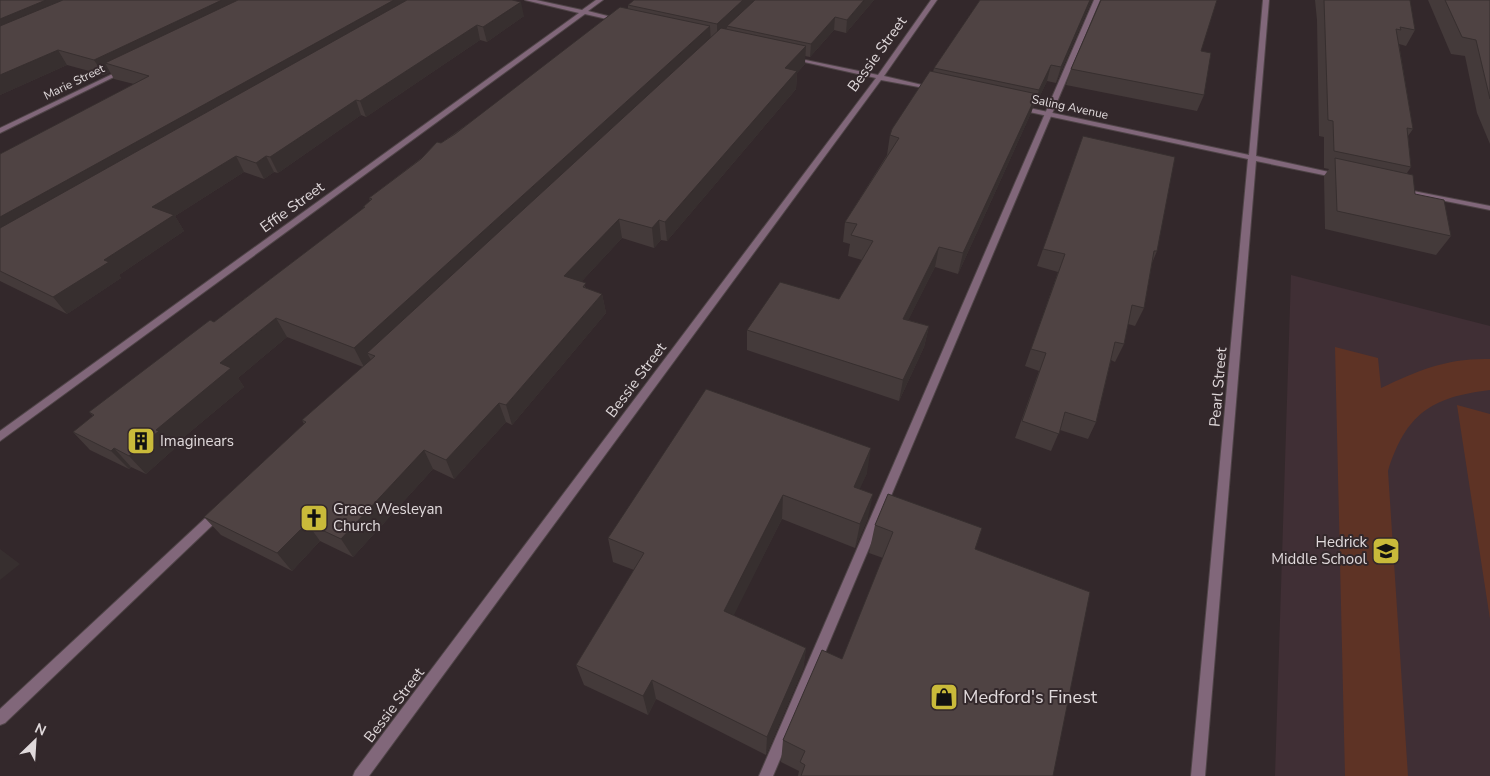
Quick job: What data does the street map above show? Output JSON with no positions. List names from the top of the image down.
{
  "streets": {
    "street": [
      "Bessie Street",
      "Marie Street",
      "Saling Avenue",
      "Effie Street",
      "Pearl Street"
    ]
  },
  "crossings": [
    ["Saling Avenue", "Pearl Street"]
  ],
  "places": {
    "building": ["Imaginears"],
    "church": ["Grace Wesleyan Church"],
    "school or university": ["Hedrick Middle School"],
    "shop": ["Medford's Finest"]
  },
  "north": "top right"
}
